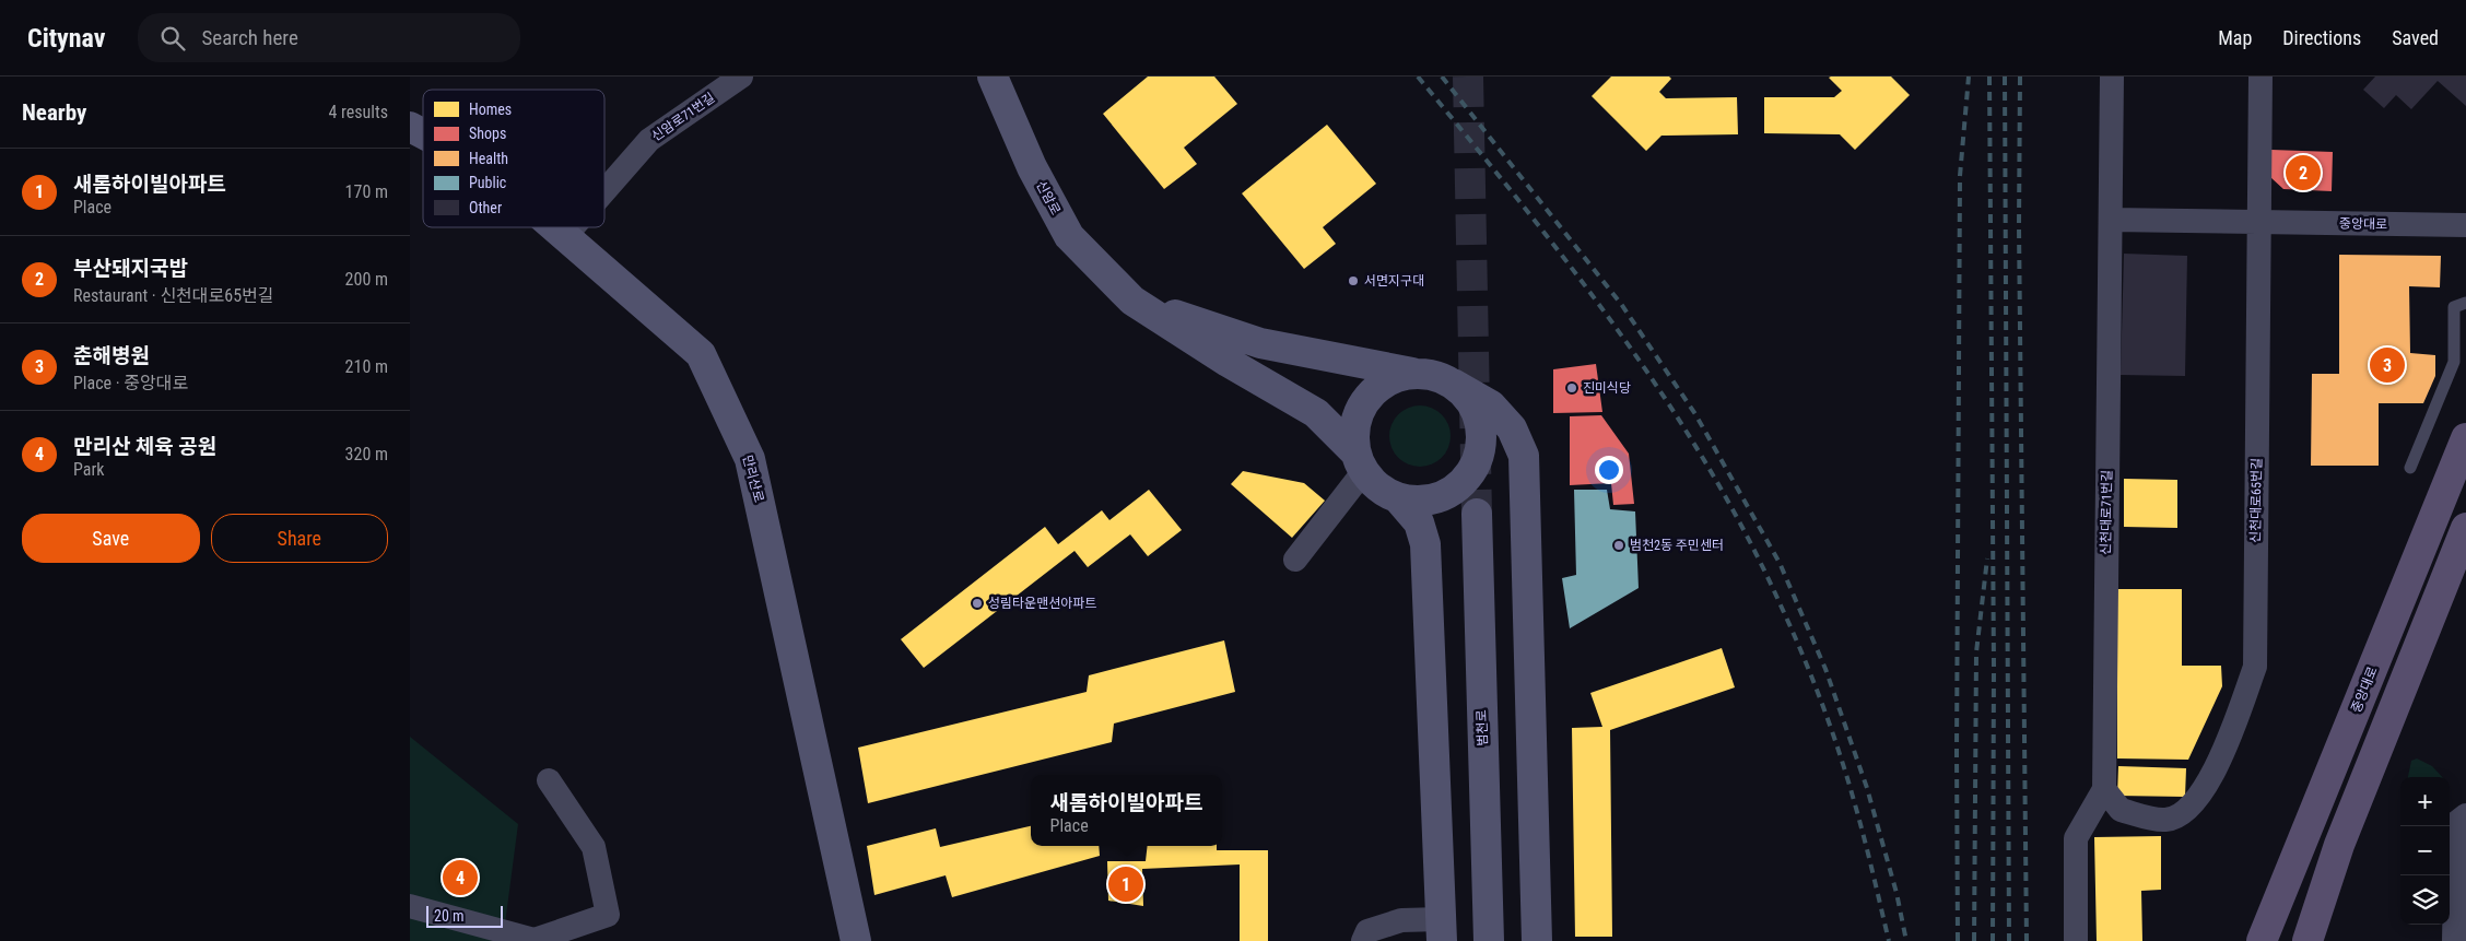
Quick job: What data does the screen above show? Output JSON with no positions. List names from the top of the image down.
{
  "streets": {
    "main road": [
      "신암로",
      "중앙대로",
      "만리산로",
      "범천로"
    ],
    "street": ["신암로71번길", "신천대로65번길", "신천대로71번길"]
  },
  "crossings": [
    ["신암로71번길", "만리산로"],
    ["중앙대로", "신천대로65번길"],
    ["중앙대로", "신천대로71번길"],
    ["신천대로65번길", "신천대로71번길"]
  ],
  "places": [
    "서면지구대",
    "진미식당",
    "범천2동 주민센터",
    "성림타운맨션아파트"
  ],
  "legend": [
    "Homes",
    "Shops",
    "Health",
    "Public",
    "Other"
  ],
  "scale_bar": "20 m",
  "page": {
    "header": "Citynav",
    "search": "Search here",
    "nav": ["Map", "Directions", "Saved"],
    "heading": ["Nearby", "4 results"],
    "list": [
      {
        "mark": "1",
        "name": "새롬하이빌아파트",
        "note": "Place",
        "value": "170 m"
      },
      {
        "mark": "2",
        "name": "부산돼지국밥",
        "note": "Restaurant · 신천대로65번길",
        "value": "200 m"
      },
      {
        "mark": "3",
        "name": "춘해병원",
        "note": "Place · 중앙대로",
        "value": "210 m"
      },
      {
        "mark": "4",
        "name": "만리산 체육 공원",
        "note": "Park",
        "value": "320 m"
      }
    ],
    "pins": [
      "2",
      "3",
      "4",
      "1"
    ],
    "buttons": ["Save", "Share"],
    "popup": ["새롬하이빌아파트", "Place"],
    "map_buttons": ["+", "−"],
    "scale": "20 m"
  }
}
